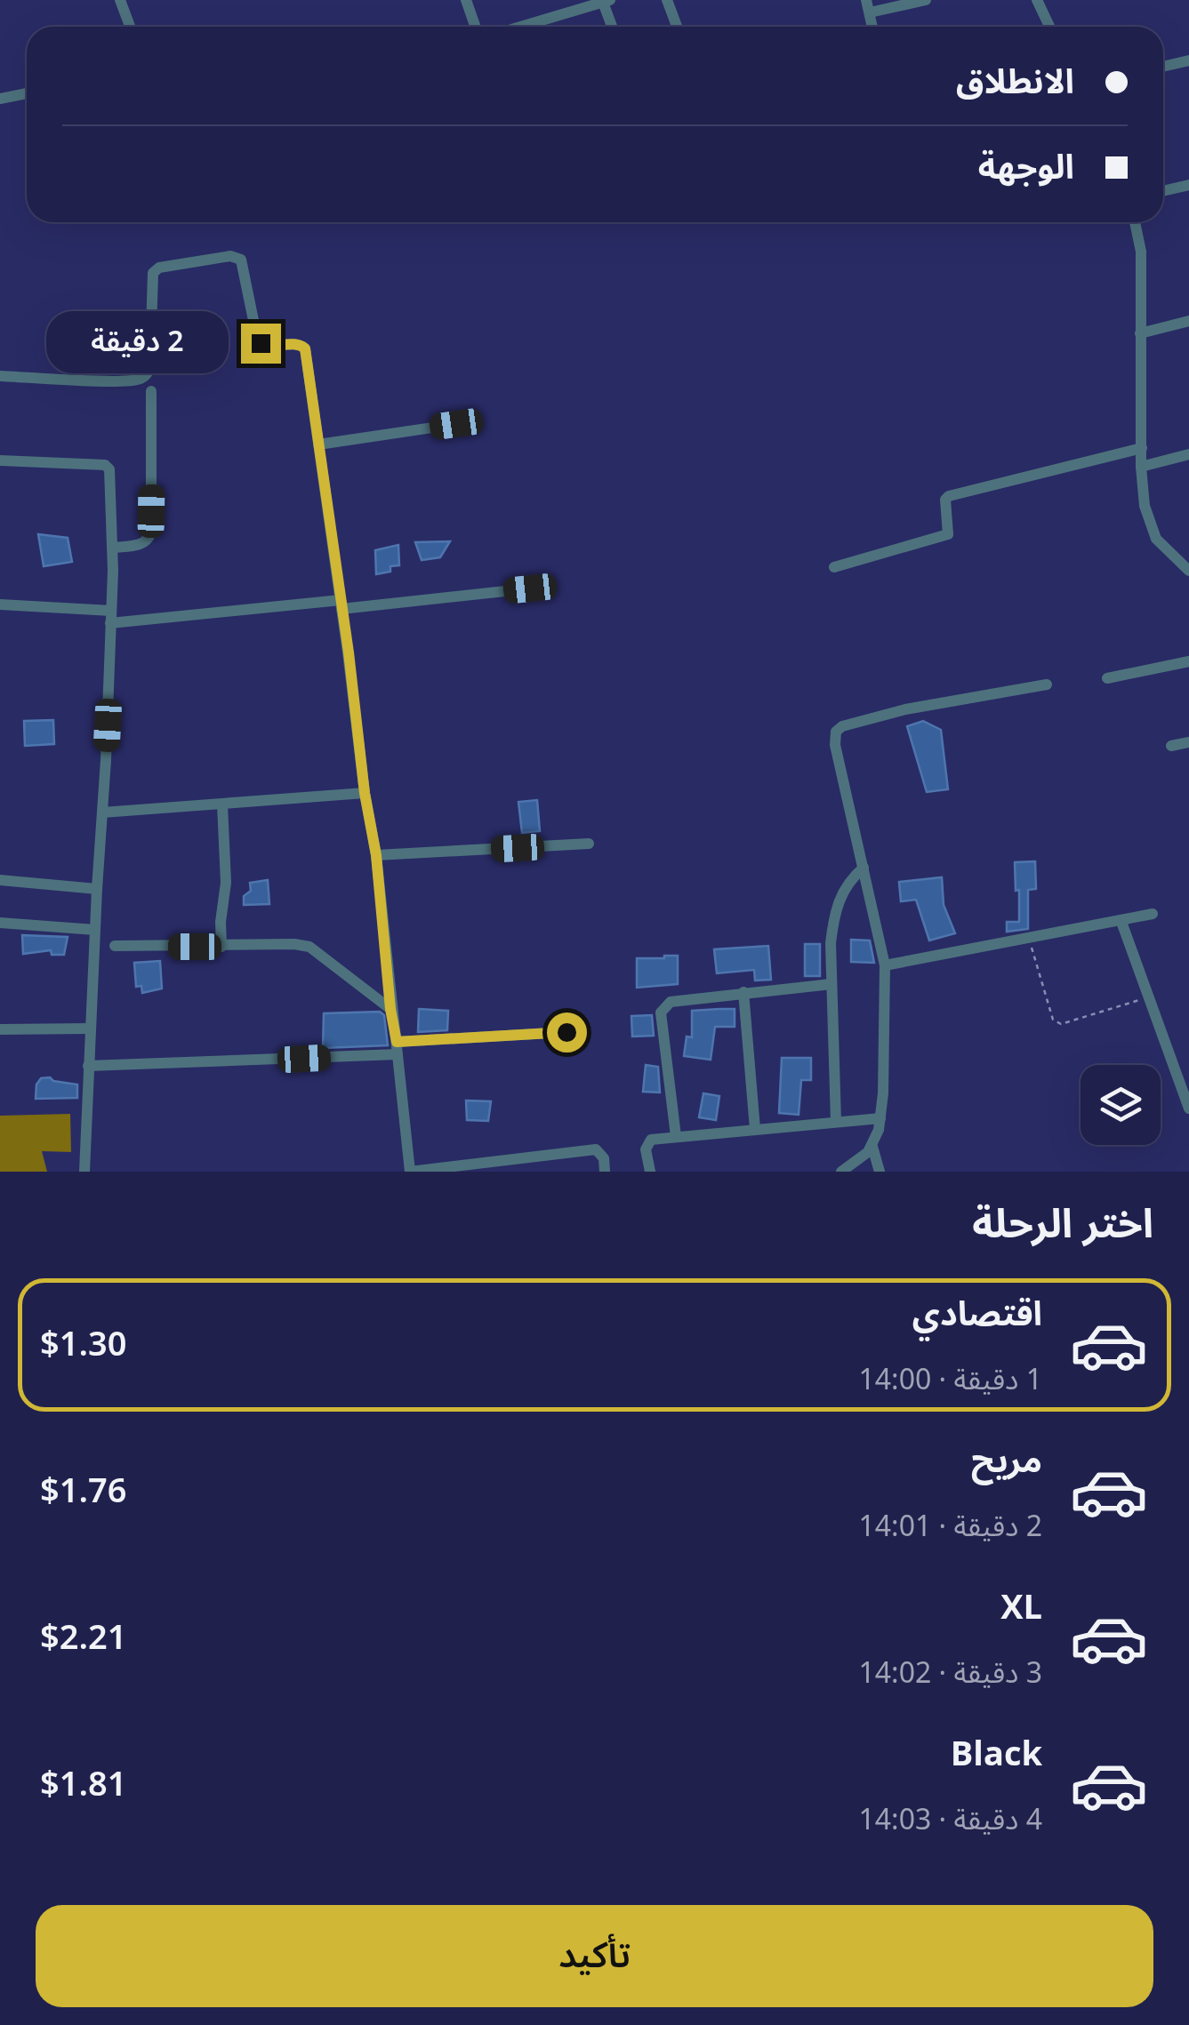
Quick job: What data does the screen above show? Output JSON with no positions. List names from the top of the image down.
{
  "page": {
    "banner": ["الانطلاق", "الوجهة"],
    "bubble": "2 دقيقة",
    "heading": "اختر الرحلة",
    "list": [
      {
        "name": "اقتصادي",
        "note": "1 دقيقة · 14:00",
        "value": "$1.30"
      },
      {
        "name": "مريح",
        "note": "2 دقيقة · 14:01",
        "value": "$1.76"
      },
      {
        "name": "XL",
        "note": "3 دقيقة · 14:02",
        "value": "$2.21"
      },
      {
        "name": "Black",
        "note": "4 دقيقة · 14:03",
        "value": "$1.81"
      }
    ],
    "buttons": "تأكيد"
  }
}
